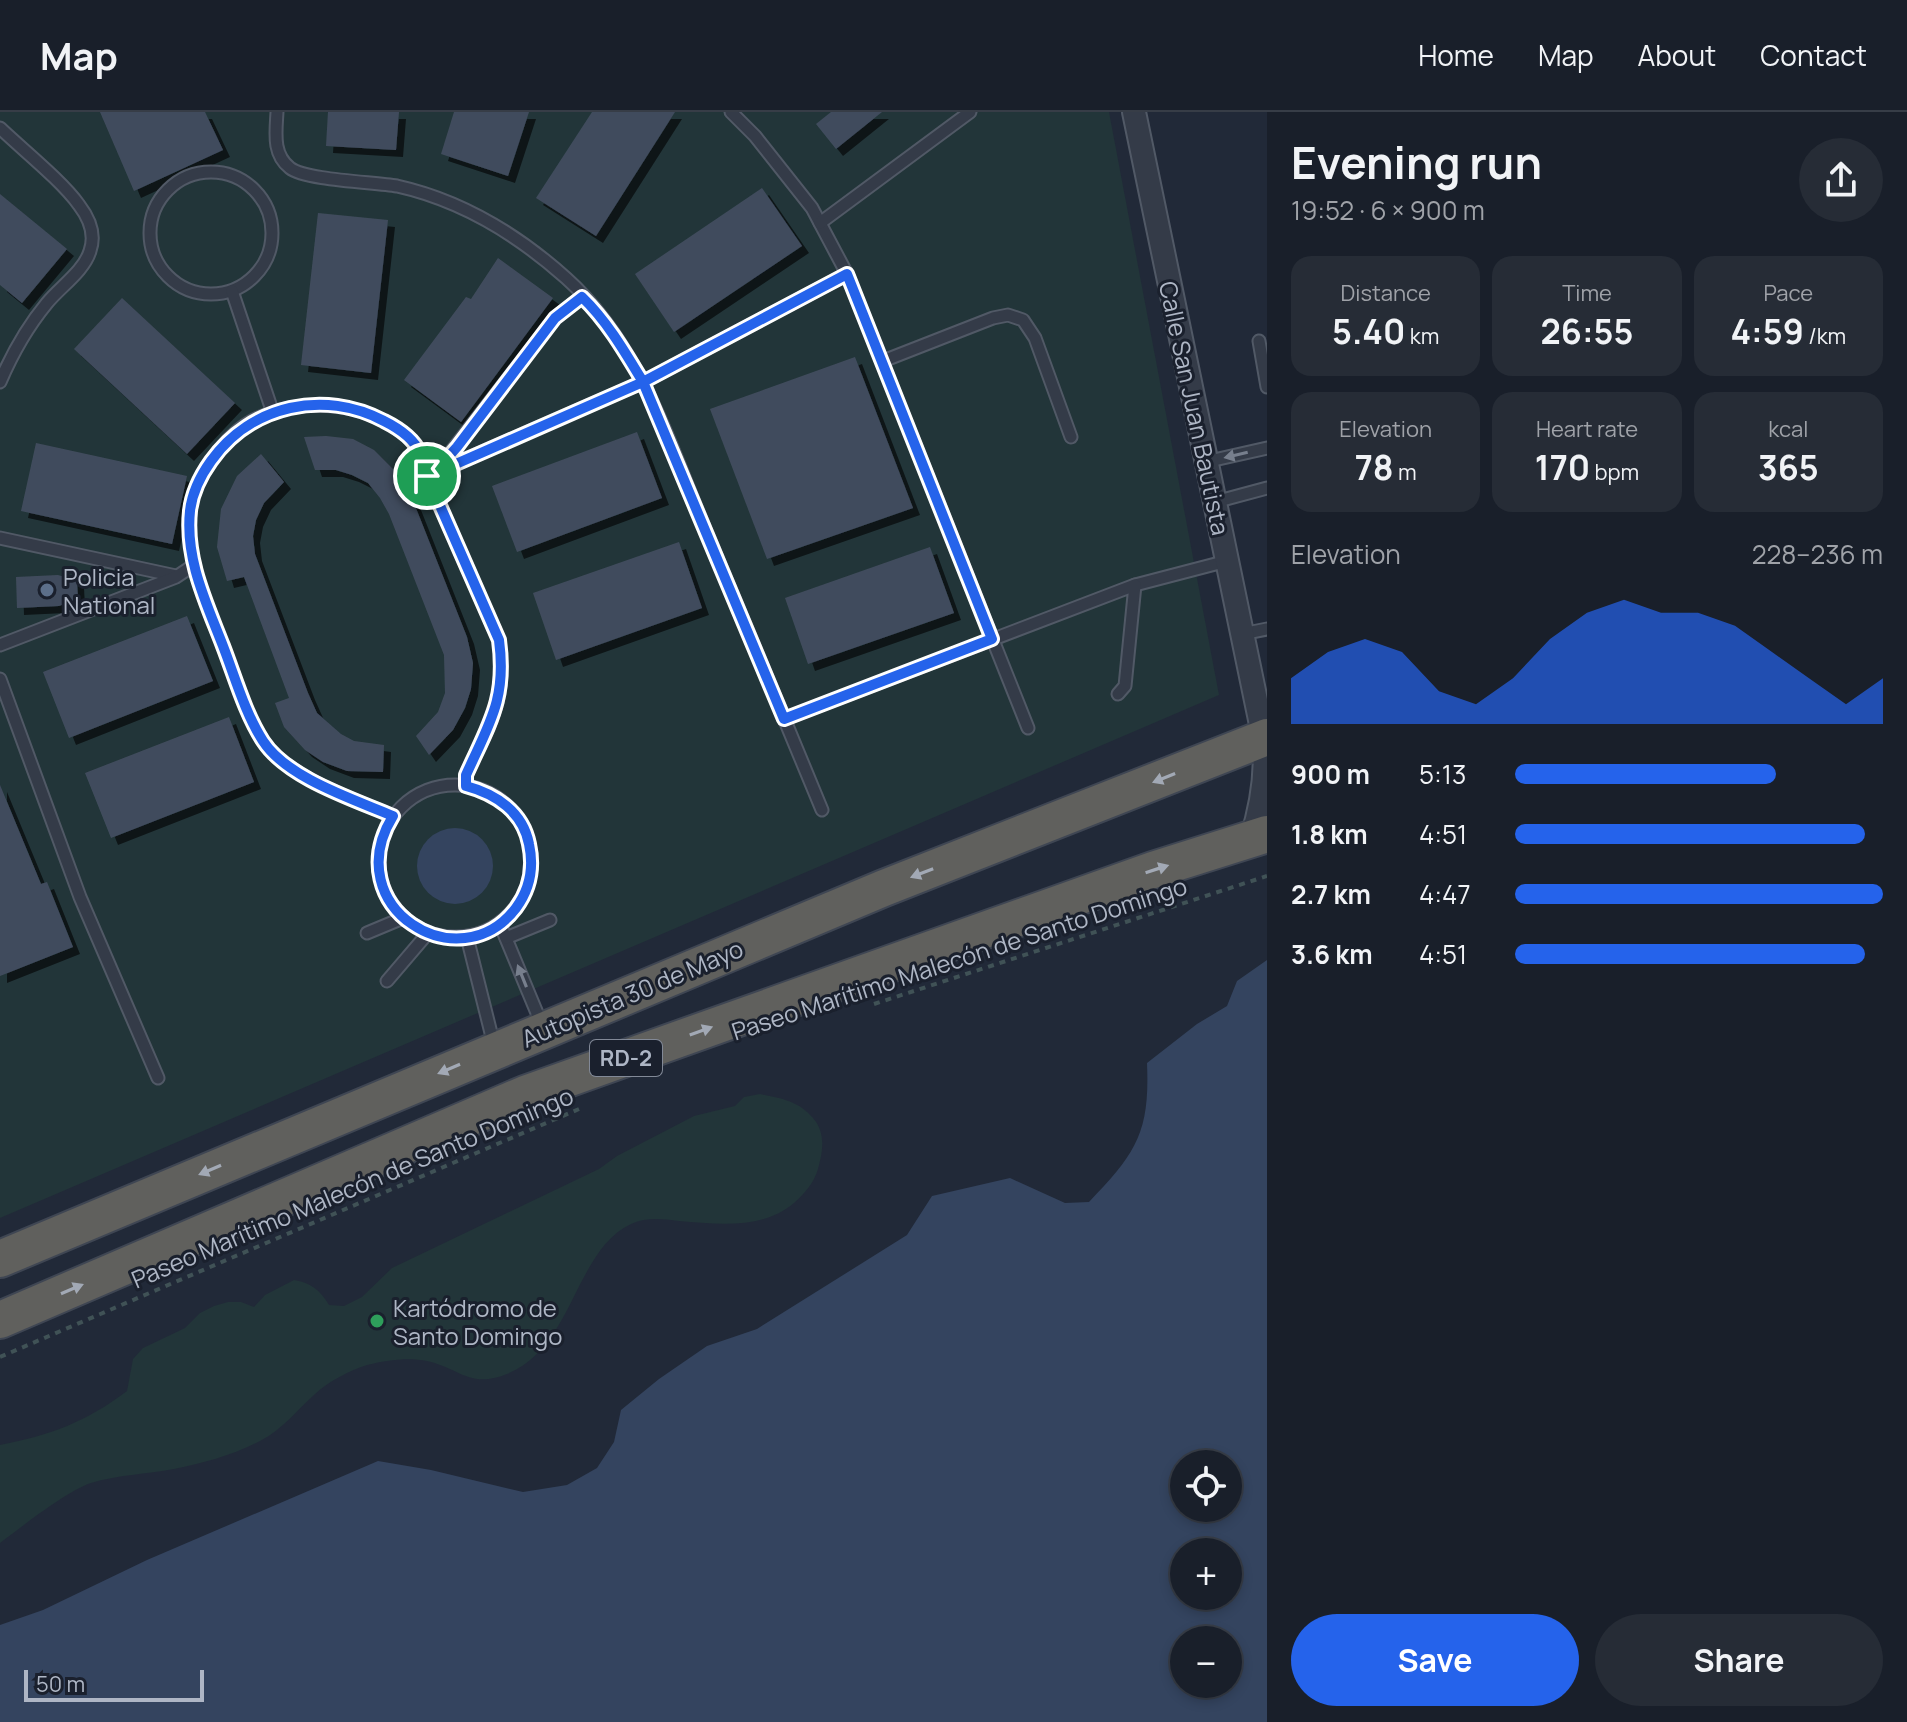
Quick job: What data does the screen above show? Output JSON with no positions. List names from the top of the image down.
{
  "streets": {
    "highway": ["Autopista 30 de Mayo", "RD-2"],
    "street": ["Calle San Juan Bautista"],
    "path": ["Paseo Marítimo Malecón de Santo Domingo"]
  },
  "crossings": [
    ["Calle San Juan Bautista", "Autopista 30 de Mayo"],
    ["Calle San Juan Bautista", "RD-2"]
  ],
  "places": ["Policia National", "Kartódromo de Santo Domingo"],
  "scale_bar": "50 m",
  "page": {
    "header": "Map",
    "nav": [
      "Home",
      "Map",
      "About",
      "Contact"
    ],
    "heading": ["Evening run", "19:52 · 6 × 900 m"],
    "stats": [
      ["Distance", "5.40 km"],
      ["Time", "26:55"],
      ["Pace", "4:59 /km"],
      ["Elevation", "78 m"],
      ["Heart rate", "170 bpm"],
      ["kcal", "365"]
    ],
    "chart": ["Elevation", "228–236 m"],
    "list": [
      {
        "name": "900 m",
        "note": "5:13"
      },
      {
        "name": "1.8 km",
        "note": "4:51"
      },
      {
        "name": "2.7 km",
        "note": "4:47"
      },
      {
        "name": "3.6 km",
        "note": "4:51"
      }
    ],
    "map_buttons": ["+", "−"],
    "buttons": ["Save", "Share"],
    "scale": "50 m"
  }
}
